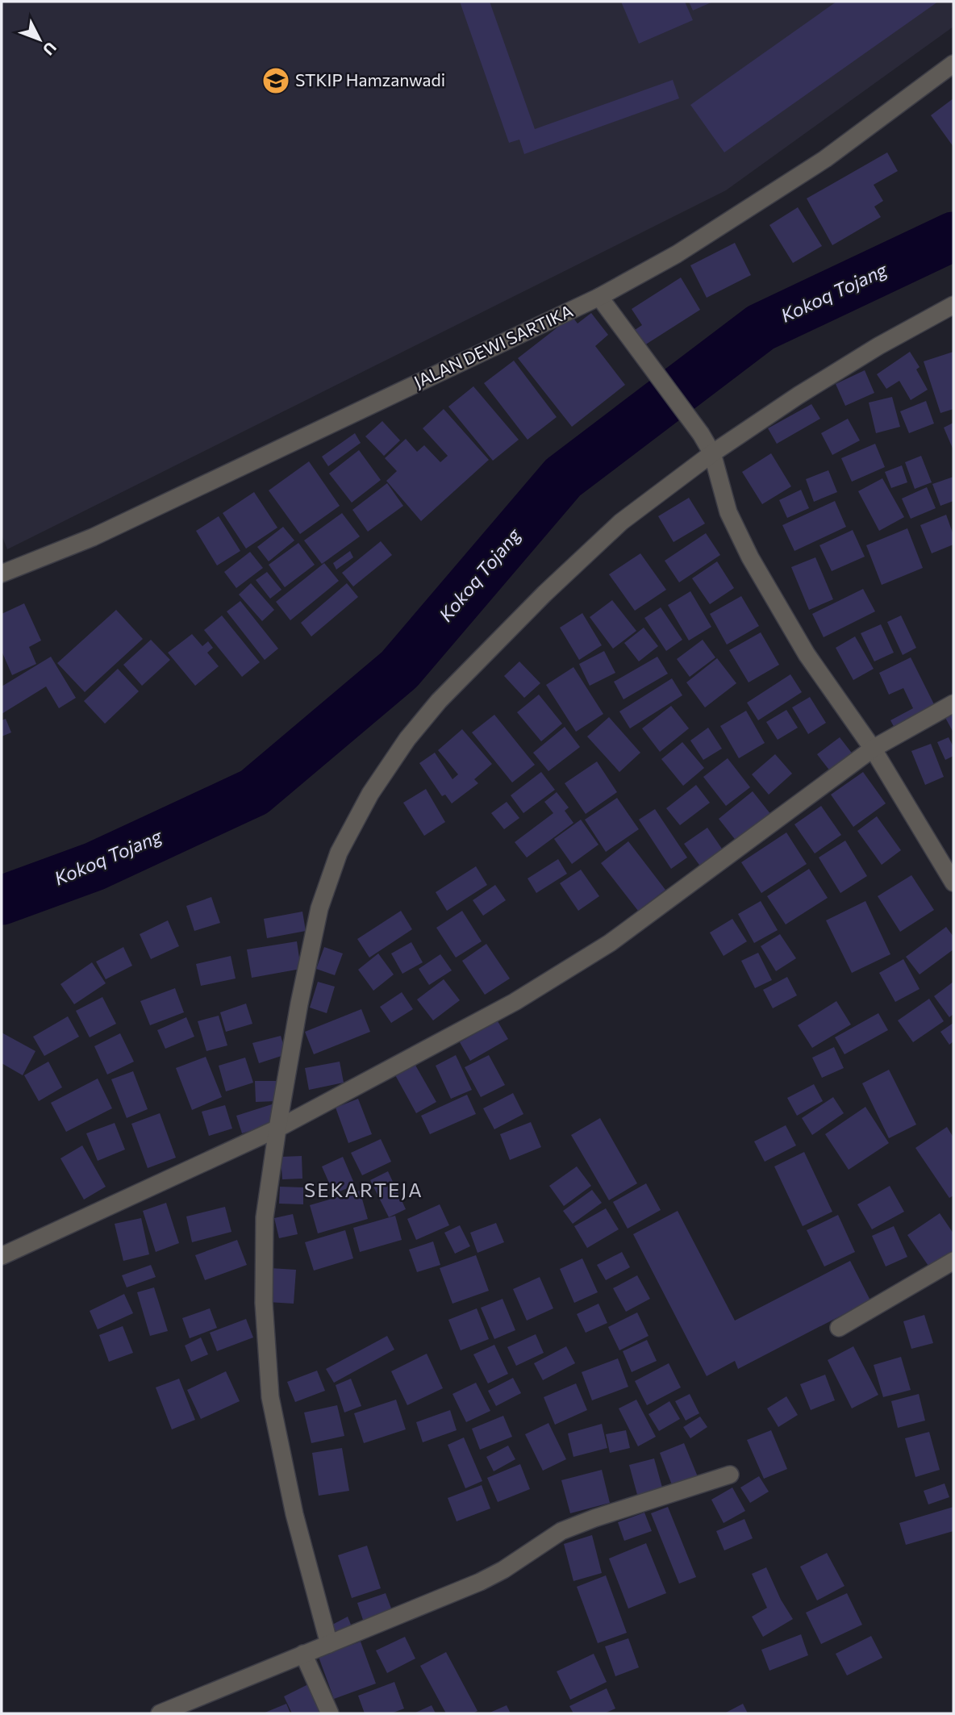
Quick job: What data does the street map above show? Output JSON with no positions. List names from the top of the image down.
{
  "streets": {
    "street": ["JALAN DEWI SARTIKA"]
  },
  "districts": ["SEKARTEJA"],
  "water": ["Kokoq Tojang"],
  "places": {
    "school or university": ["STKIP Hamzanwadi"]
  },
  "north": "bottom right"
}
